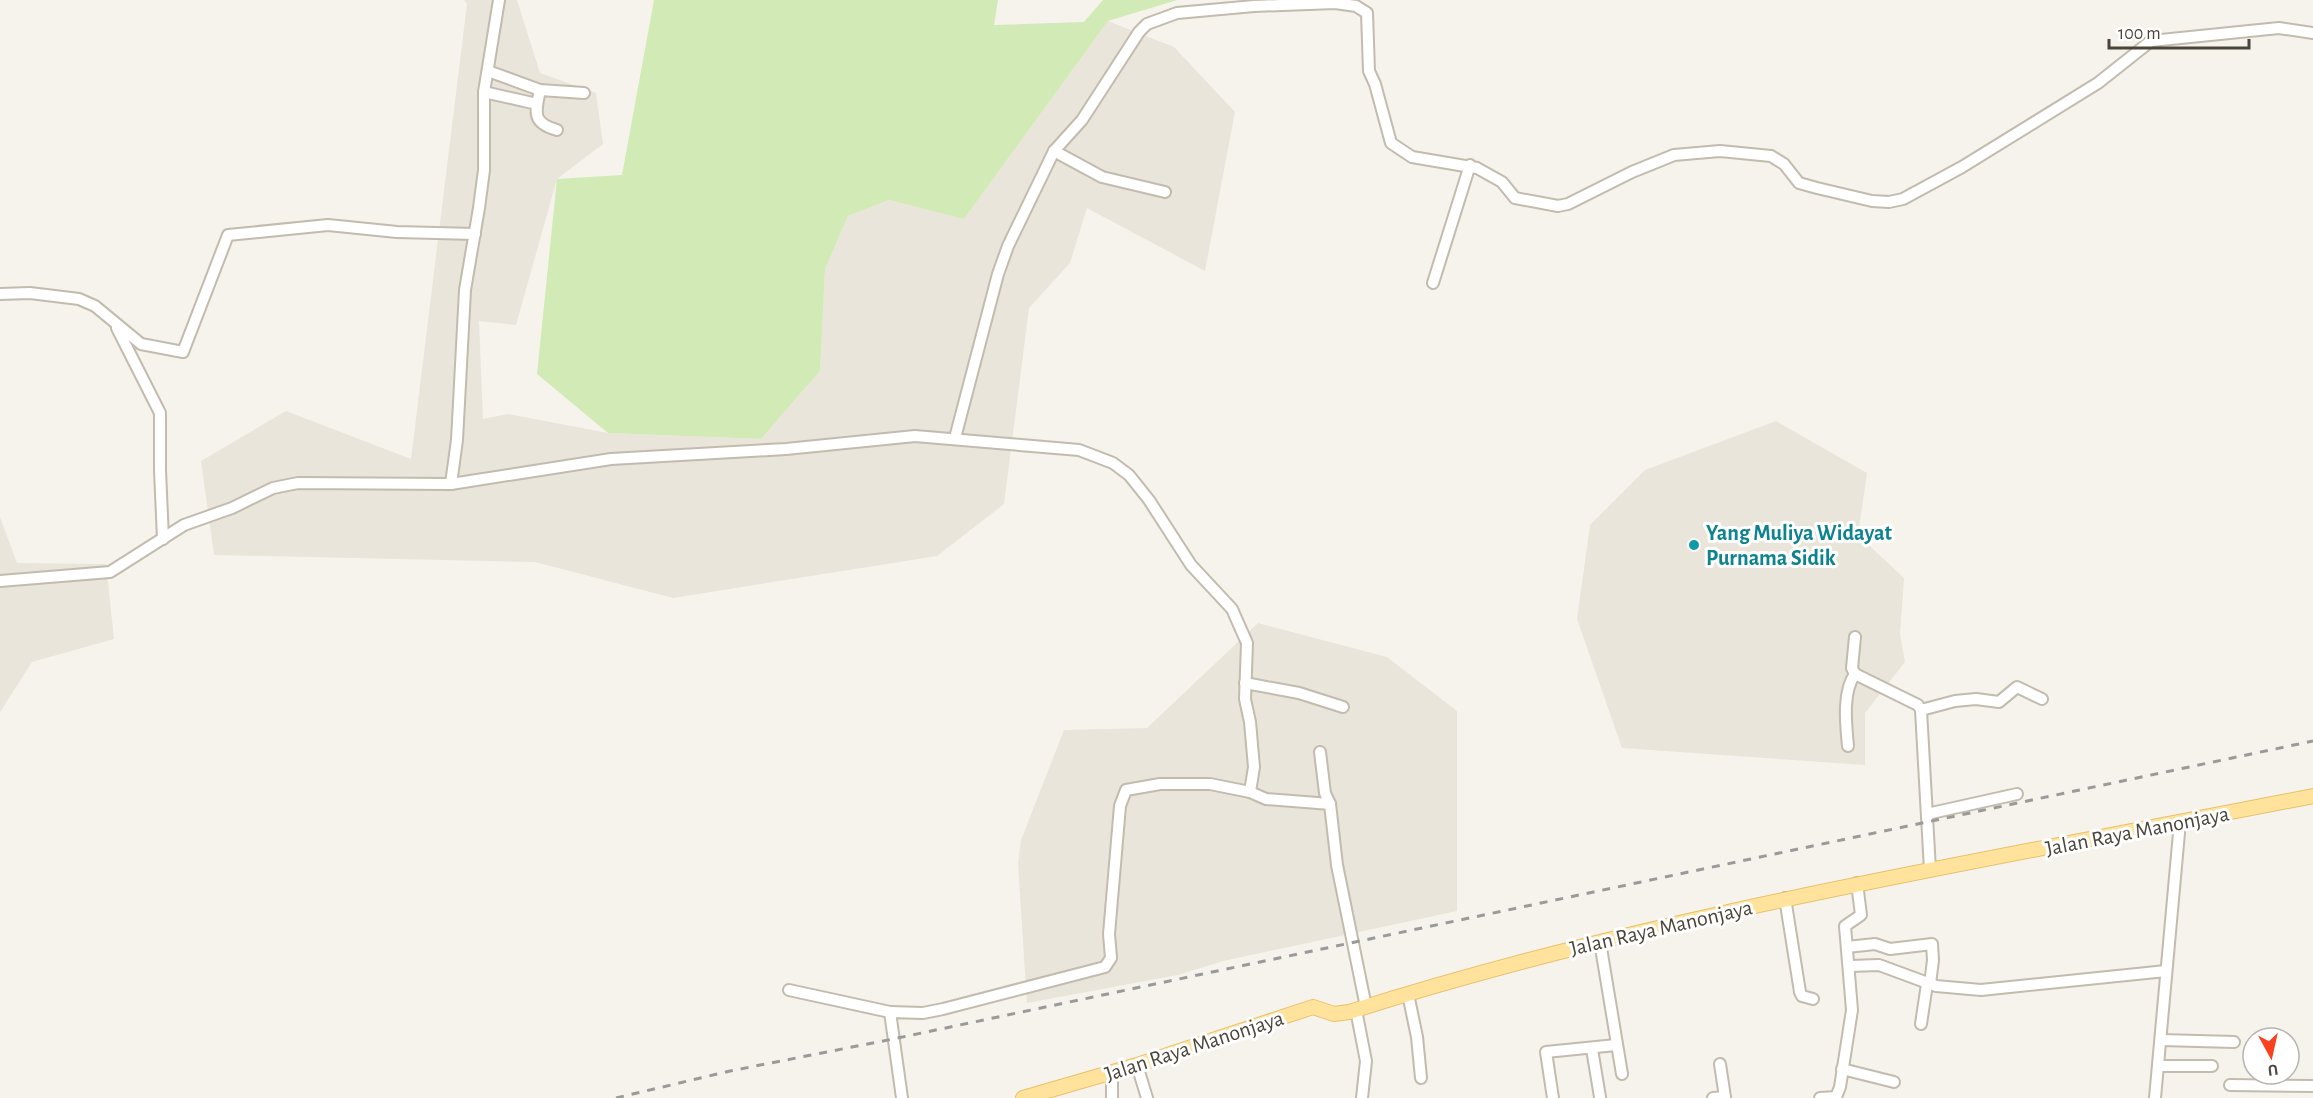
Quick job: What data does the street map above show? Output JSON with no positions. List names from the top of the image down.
{
  "streets": {
    "main road": ["Jalan Raya Manonjaya"]
  },
  "places": ["Yang Muliya Widayat Purnama Sidik"],
  "scale_bar": "100 m",
  "north": "bottom"
}
